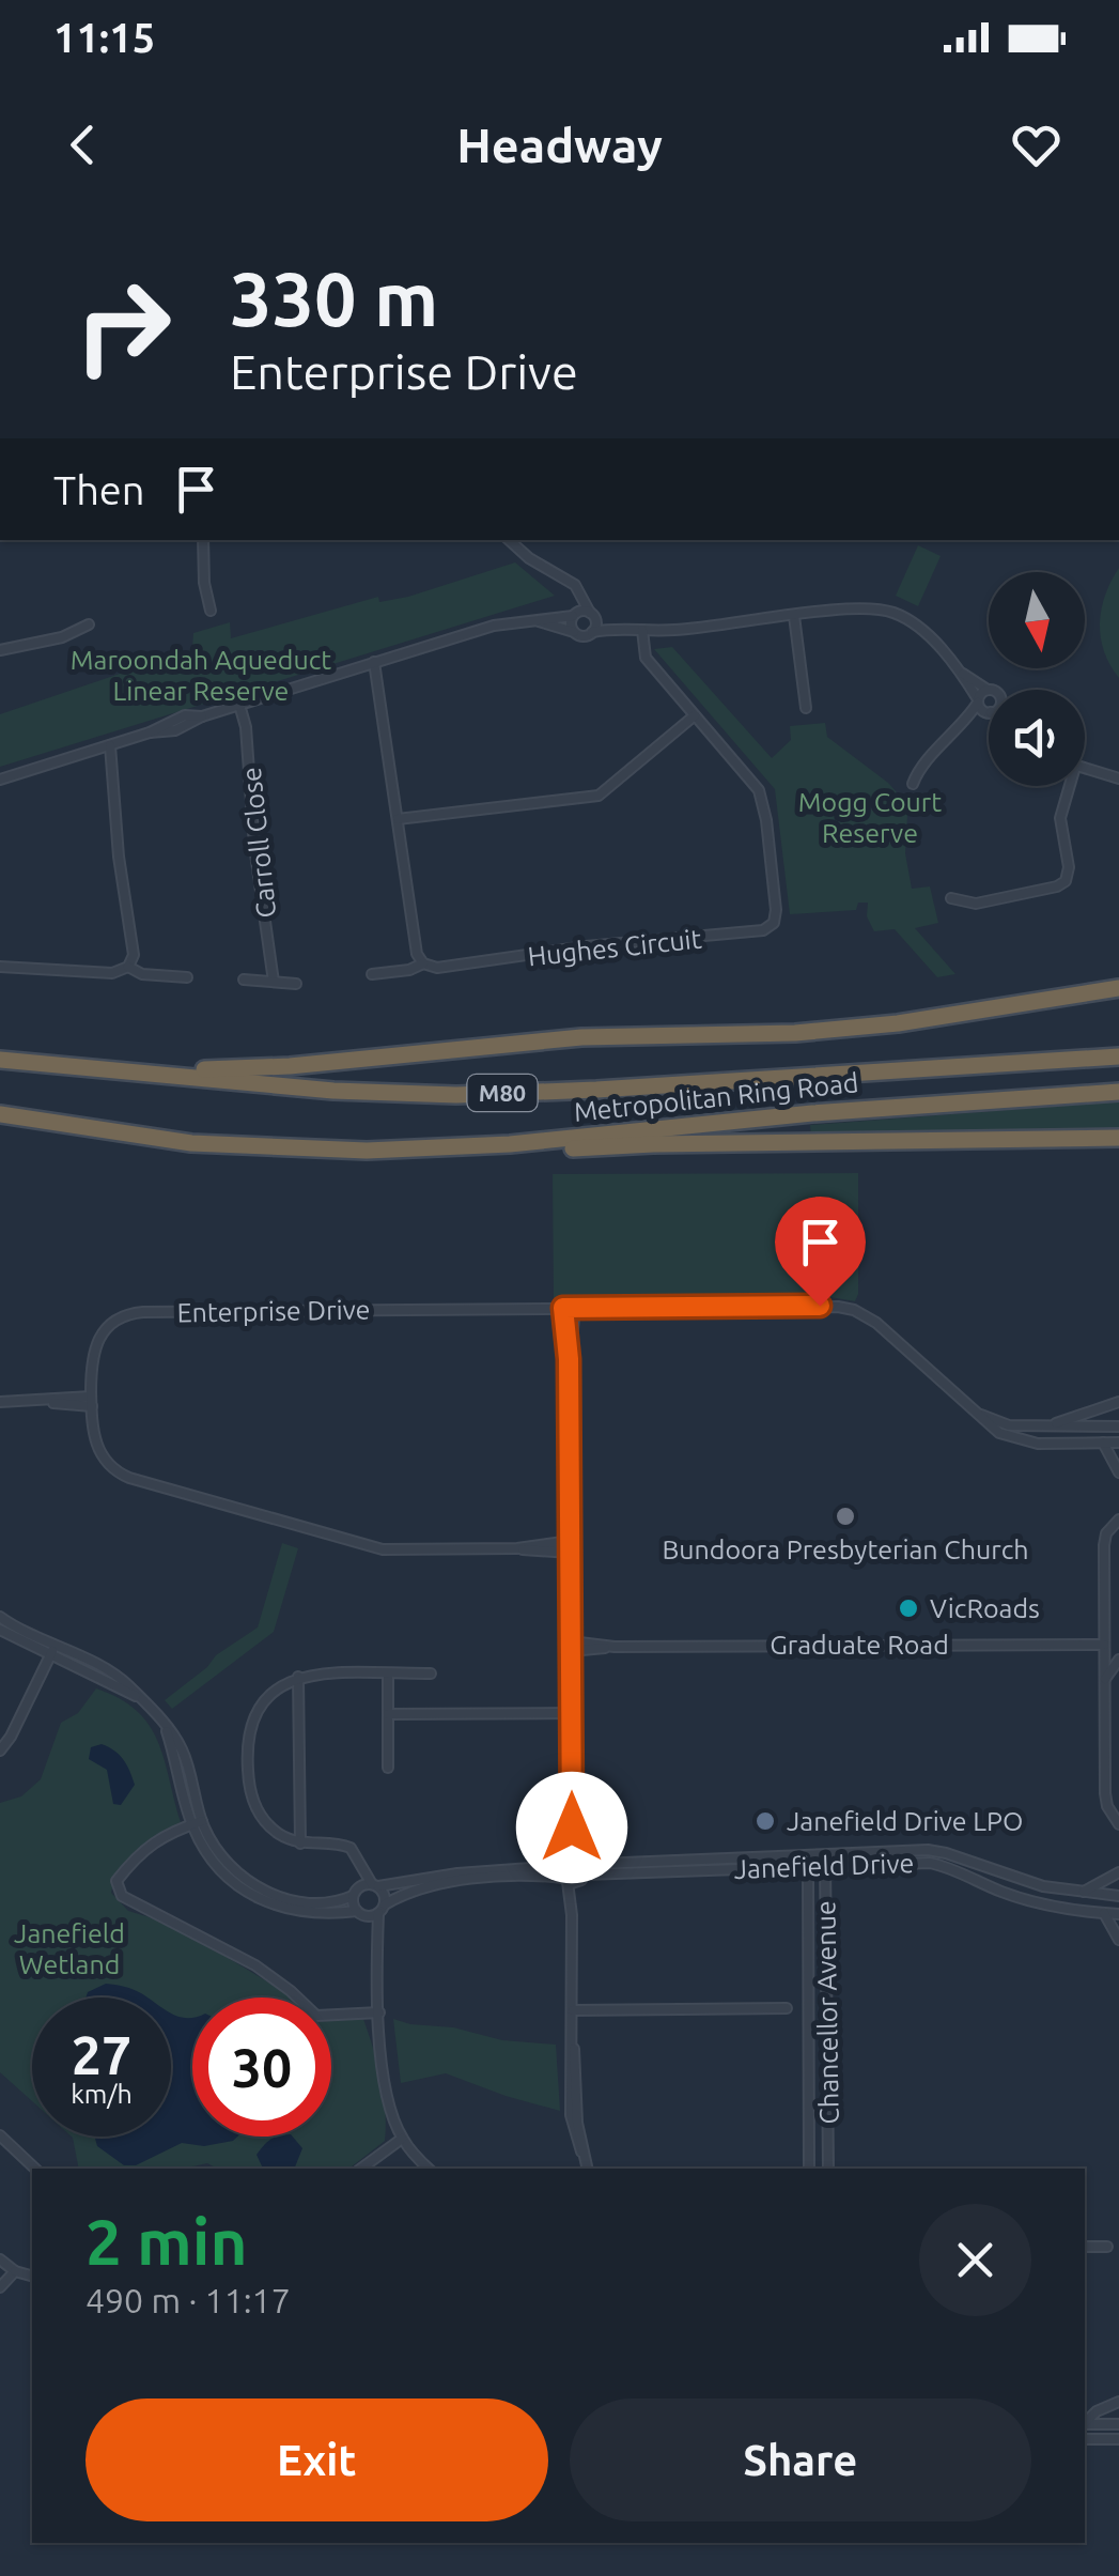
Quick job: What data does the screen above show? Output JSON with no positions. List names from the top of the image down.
{
  "streets": {
    "highway": ["M80", "Metropolitan Ring Road"],
    "street": [
      "Carroll Close",
      "Hughes Circuit",
      "Enterprise Drive",
      "Graduate Road",
      "Janefield Drive",
      "Chancellor Avenue"
    ]
  },
  "crossings": [
    ["Janefield Drive", "Chancellor Avenue"]
  ],
  "parks": ["Maroondah Aqueduct Linear Reserve", "Mogg Court Reserve", "Janefield Wetland"],
  "places": ["Bundoora Presbyterian Church", "VicRoads", "Janefield Drive LPO"],
  "north": "bottom",
  "page": {
    "status": "11:15",
    "header": "Headway",
    "turn": ["330 m", "Enterprise Drive"],
    "then": "Then",
    "speed": "27 km/h",
    "limit": "30",
    "heading": ["2 min", "490 m · 11:17"],
    "buttons": ["Exit", "Share"]
  }
}
